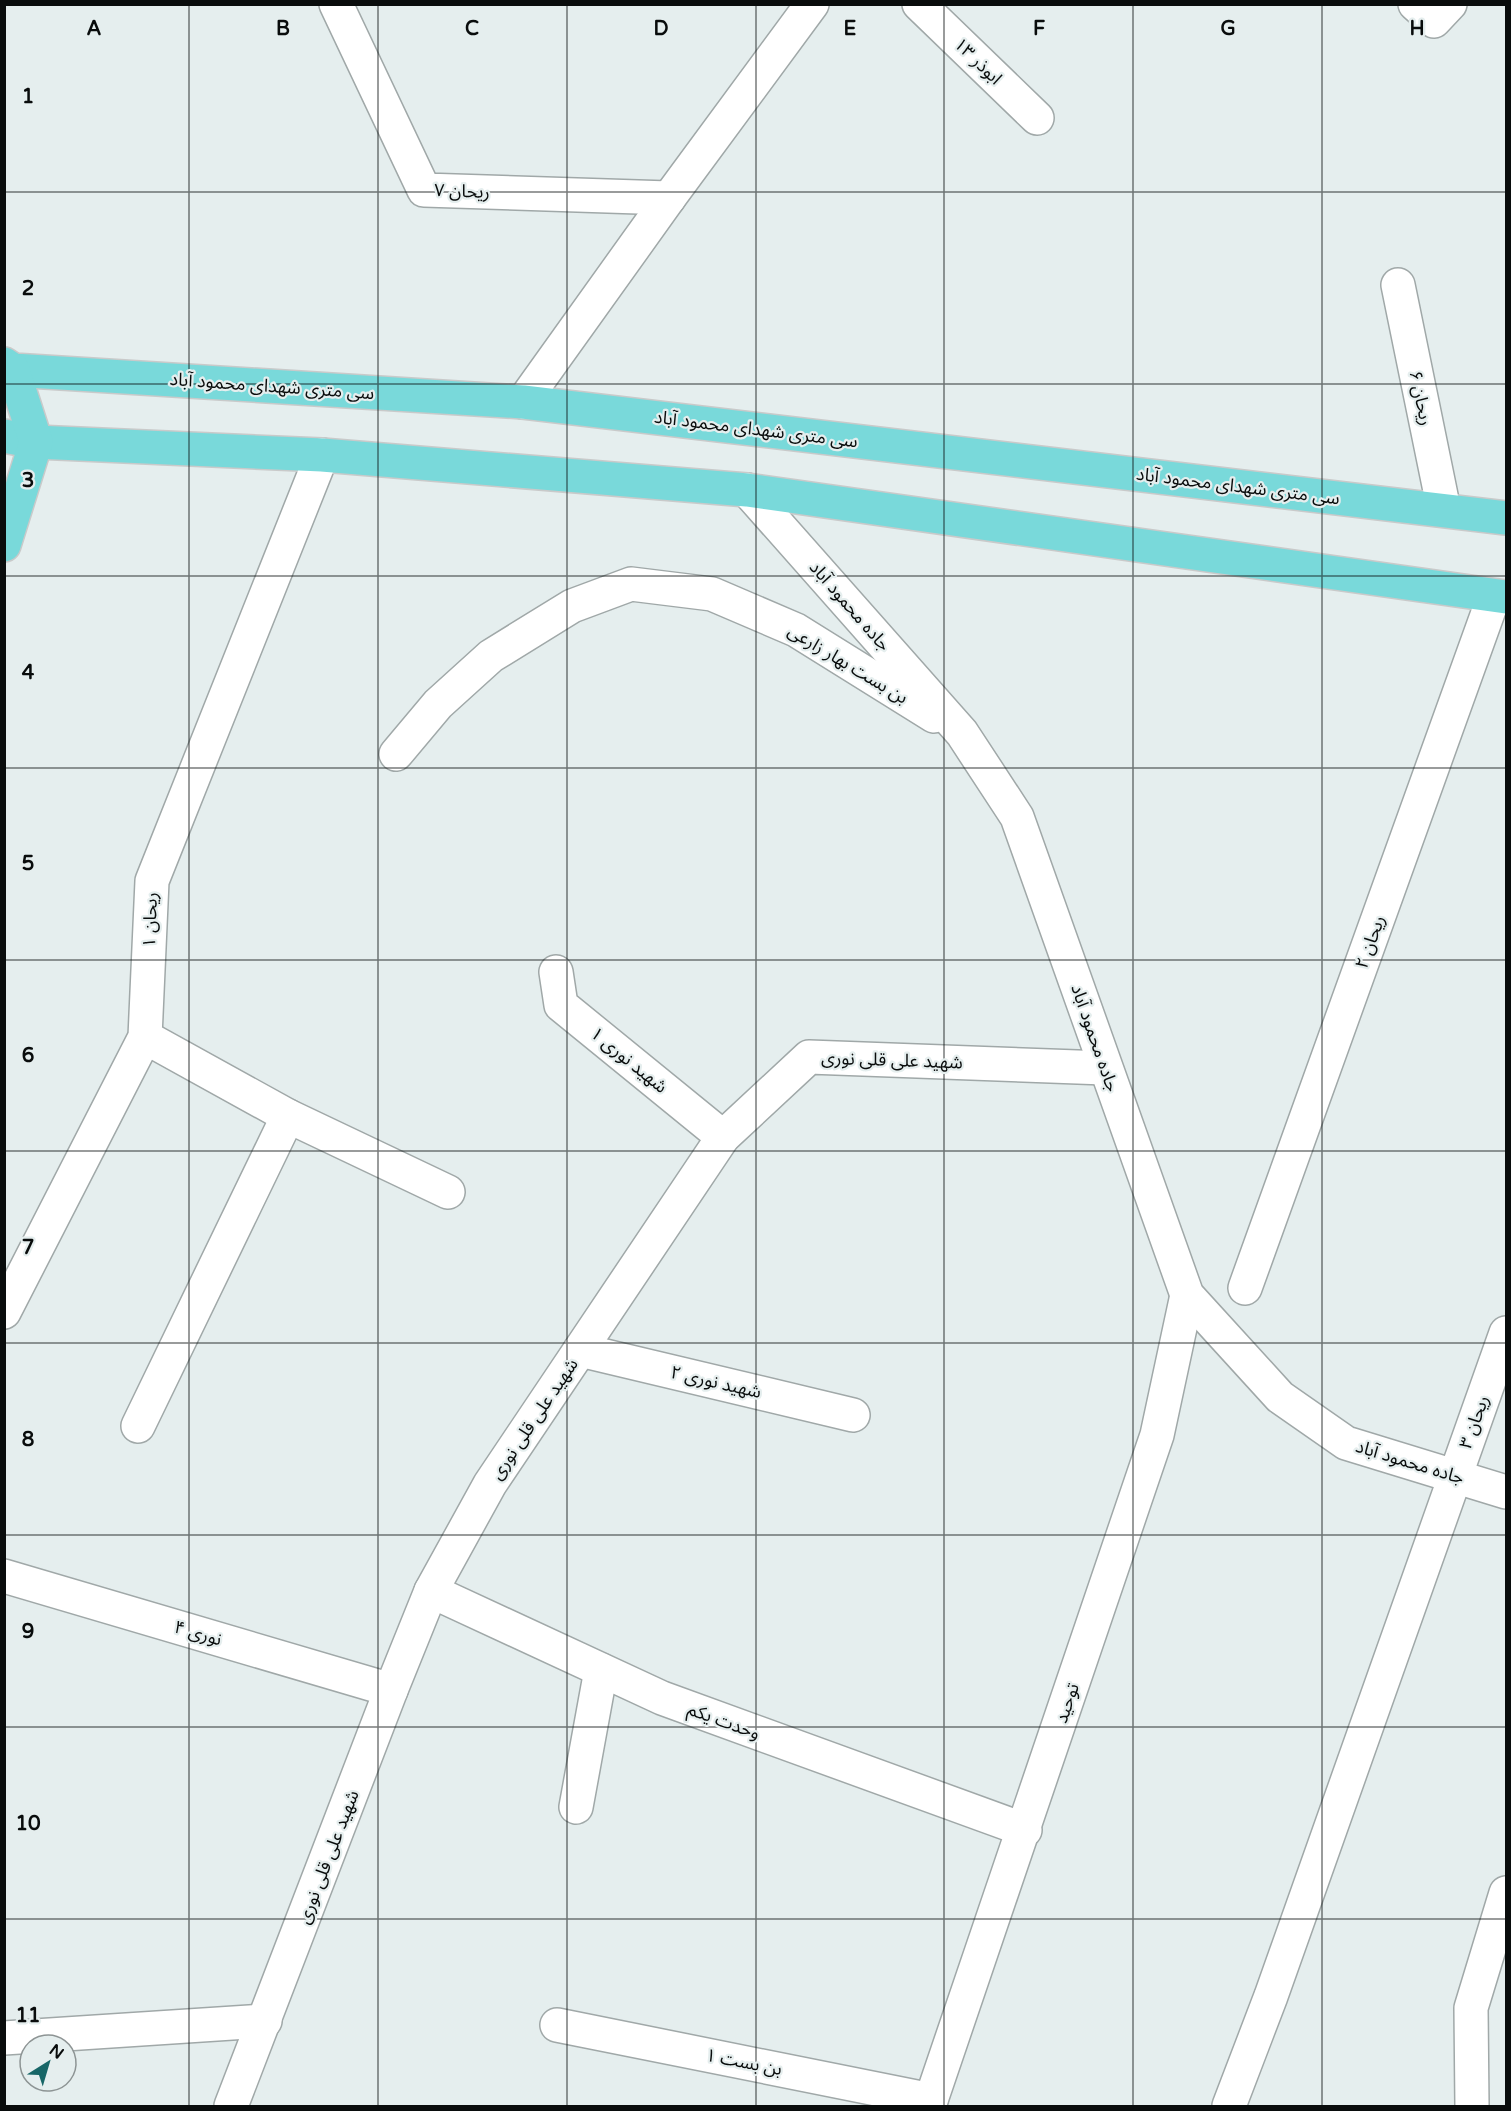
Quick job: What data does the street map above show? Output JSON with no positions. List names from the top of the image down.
{
  "streets": {
    "main road": ["سی متری شهدای محمود آباد"],
    "street": [
      "ابوذر ۱۳",
      "ریحان ۷",
      "ریحان ۶",
      "جاده محمود آباد",
      "بن بست بهار زارعی",
      "ریحان ۱",
      "ریحان ۲",
      "شهید نوری ۱",
      "شهید علی قلی نوری",
      "شهید نوری ۲",
      "ریحان ۳",
      "نوری ۴",
      "توحيد",
      "وحدت یکم",
      "بن بست ۱"
    ]
  },
  "crossings": [
    ["سی متری شهدای محمود آباد", "ریحان ۶"],
    ["جاده محمود آباد", "بن بست بهار زارعی"],
    ["جاده محمود آباد", "شهید علی قلی نوری"],
    ["جاده محمود آباد", "ریحان ۳"],
    ["جاده محمود آباد", "توحيد"],
    ["شهید نوری ۱", "شهید علی قلی نوری"],
    ["شهید علی قلی نوری", "شهید نوری ۲"],
    ["شهید علی قلی نوری", "نوری ۴"],
    ["شهید علی قلی نوری", "وحدت یکم"],
    ["توحيد", "وحدت یکم"],
    ["توحيد", "بن بست ۱"]
  ],
  "north": "top right",
  "grid": {
    "columns": [
      "A",
      "B",
      "C",
      "D",
      "E",
      "F",
      "G",
      "H"
    ],
    "rows": [
      "1",
      "2",
      "3",
      "4",
      "5",
      "6",
      "7",
      "8",
      "9",
      "10",
      "11"
    ]
  }
}
